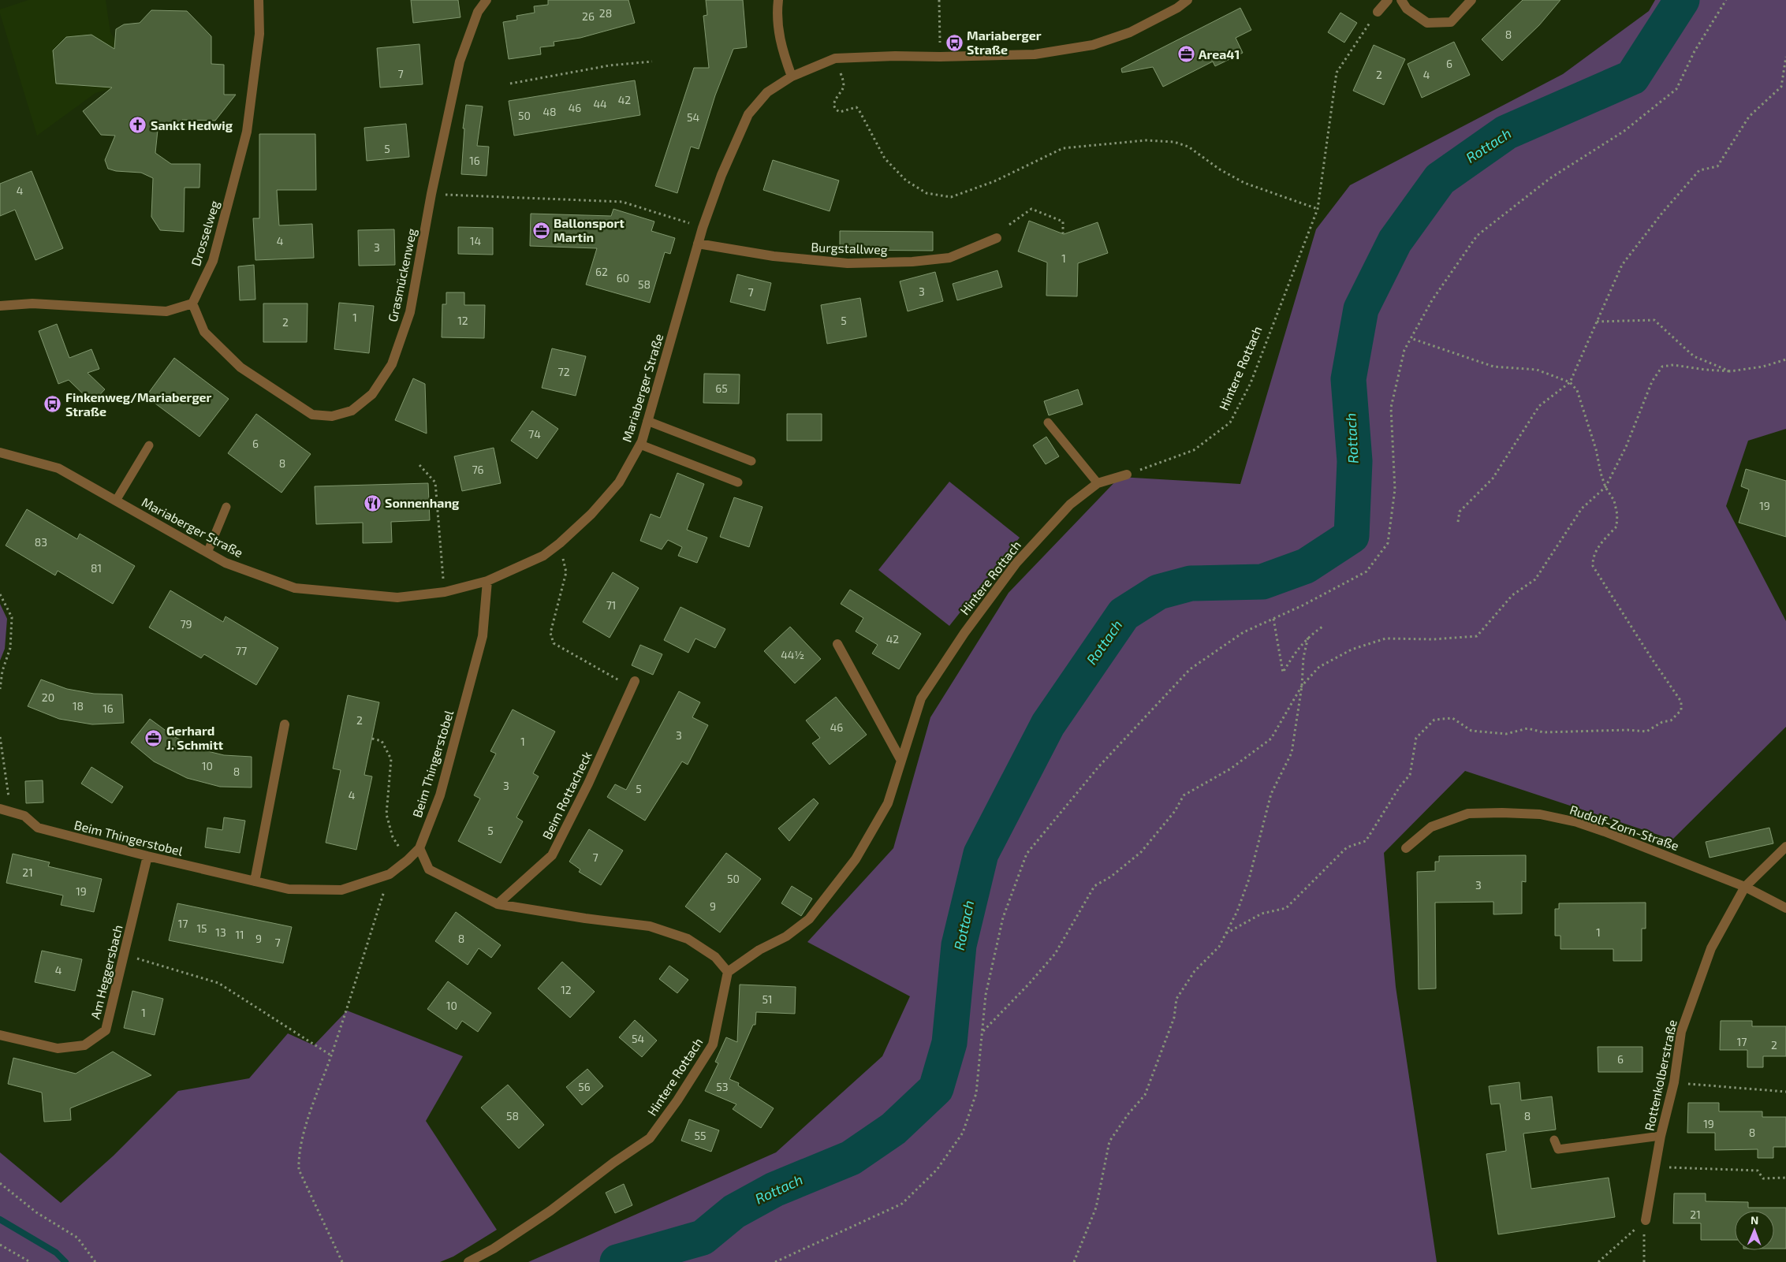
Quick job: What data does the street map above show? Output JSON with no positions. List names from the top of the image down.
{
  "streets": {
    "street": [
      "Drosselweg",
      "Burgstallweg",
      "Grasmückenweg",
      "Hintere Rottach",
      "Mariaberger Straße",
      "Beim Thingerstobel",
      "Beim Rottacheck",
      "Rudolf-Zorn-Straße",
      "Am Heggersbach",
      "Rottenkolberstraße"
    ]
  },
  "crossings": [
    ["Drosselweg", "Grasmückenweg"],
    ["Burgstallweg", "Mariaberger Straße"],
    ["Mariaberger Straße", "Beim Thingerstobel"],
    ["Beim Thingerstobel", "Am Heggersbach"],
    ["Rudolf-Zorn-Straße", "Rottenkolberstraße"]
  ],
  "water": ["Rottach"],
  "places": {
    "bus stop": ["Mariaberger Straße", "Finkenweg/Mariaberger Straße"],
    "office": ["Area41", "Ballonsport Martin", "Gerhard J. Schmitt"],
    "church": ["Sankt Hedwig"],
    "restaurant": ["Sonnenhang"]
  },
  "house_numbers": [
    "28",
    "26",
    "8",
    "6",
    "7",
    "2",
    "4",
    "42",
    "44",
    "46",
    "48",
    "50",
    "54",
    "5",
    "16",
    "4",
    "4",
    "14",
    "3",
    "1",
    "62",
    "60",
    "58",
    "3",
    "7",
    "1",
    "12",
    "5",
    "2",
    "72",
    "65",
    "74",
    "6",
    "8",
    "76",
    "19",
    "83",
    "81",
    "71",
    "79",
    "42",
    "77",
    "44½",
    "20",
    "18",
    "16",
    "2",
    "46",
    "3",
    "1",
    "10",
    "8",
    "3",
    "5",
    "4",
    "5",
    "7",
    "21",
    "50",
    "3",
    "19",
    "9",
    "17",
    "15",
    "13",
    "1",
    "11",
    "9",
    "8",
    "7",
    "4",
    "12",
    "51",
    "10",
    "1",
    "54",
    "17",
    "2",
    "6",
    "56",
    "53",
    "58",
    "8",
    "19",
    "8",
    "55",
    "21"
  ],
  "north": "top"
}
